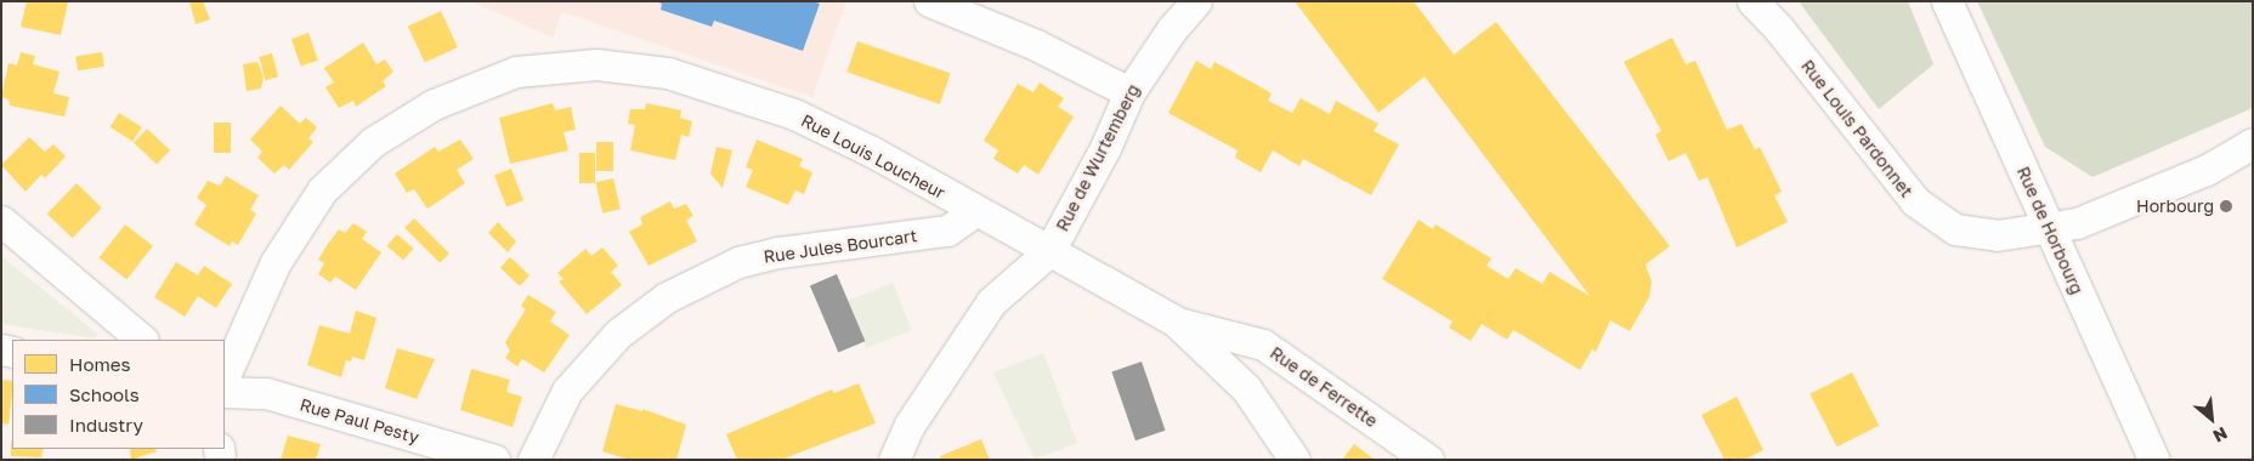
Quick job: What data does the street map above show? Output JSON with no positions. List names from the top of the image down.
{
  "streets": {
    "street": [
      "Rue Louis Pardonnet",
      "Rue Louis Loucheur",
      "Rue de Wurtemberg",
      "Rue de Horbourg",
      "Rue Jules Bourcart",
      "Rue de Ferrette",
      "Rue Paul Pesty"
    ]
  },
  "crossings": [
    ["Rue Louis Pardonnet", "Rue de Horbourg"],
    ["Rue Louis Loucheur", "Rue de Wurtemberg"],
    ["Rue Louis Loucheur", "Rue Jules Bourcart"],
    ["Rue Louis Loucheur", "Rue de Ferrette"]
  ],
  "places": ["Horbourg"],
  "legend": ["Homes", "Schools", "Industry"],
  "north": "bottom right"
}
